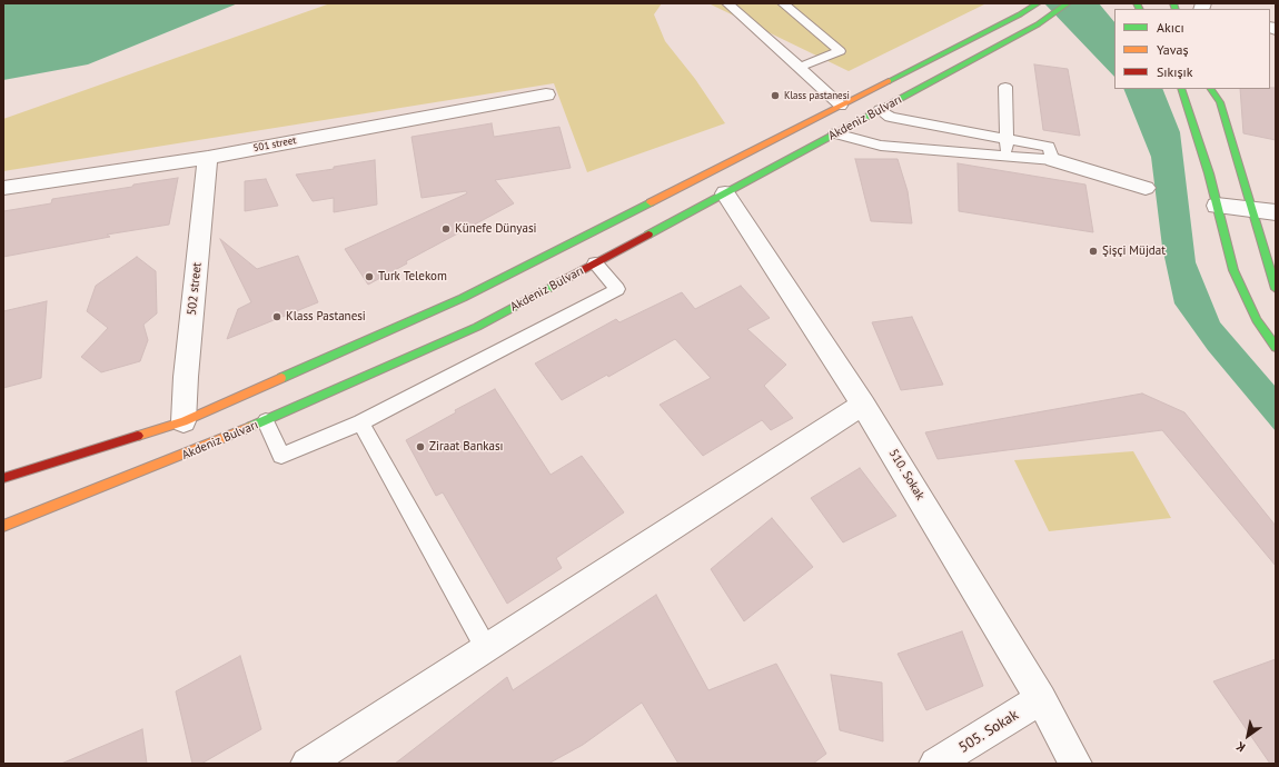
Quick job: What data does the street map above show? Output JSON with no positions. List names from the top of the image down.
{
  "streets": {
    "main road": ["Akdeniz Bulvarı"],
    "street": [
      "501 street",
      "502 street",
      "510. Sokak",
      "505. Sokak"
    ]
  },
  "crossings": [
    ["Akdeniz Bulvarı", "502 street"],
    ["Akdeniz Bulvarı", "510. Sokak"],
    ["501 street", "502 street"],
    ["510. Sokak", "505. Sokak"]
  ],
  "places": [
    "Klass pastanesi",
    "Künefe Dünyasi",
    "Şişçi Müjdat",
    "Turk Telekom",
    "Klass Pastanesi",
    "Ziraat Bankası"
  ],
  "legend": ["Akıcı", "Yavaş", "Sıkışık"],
  "north": "bottom left"
}
